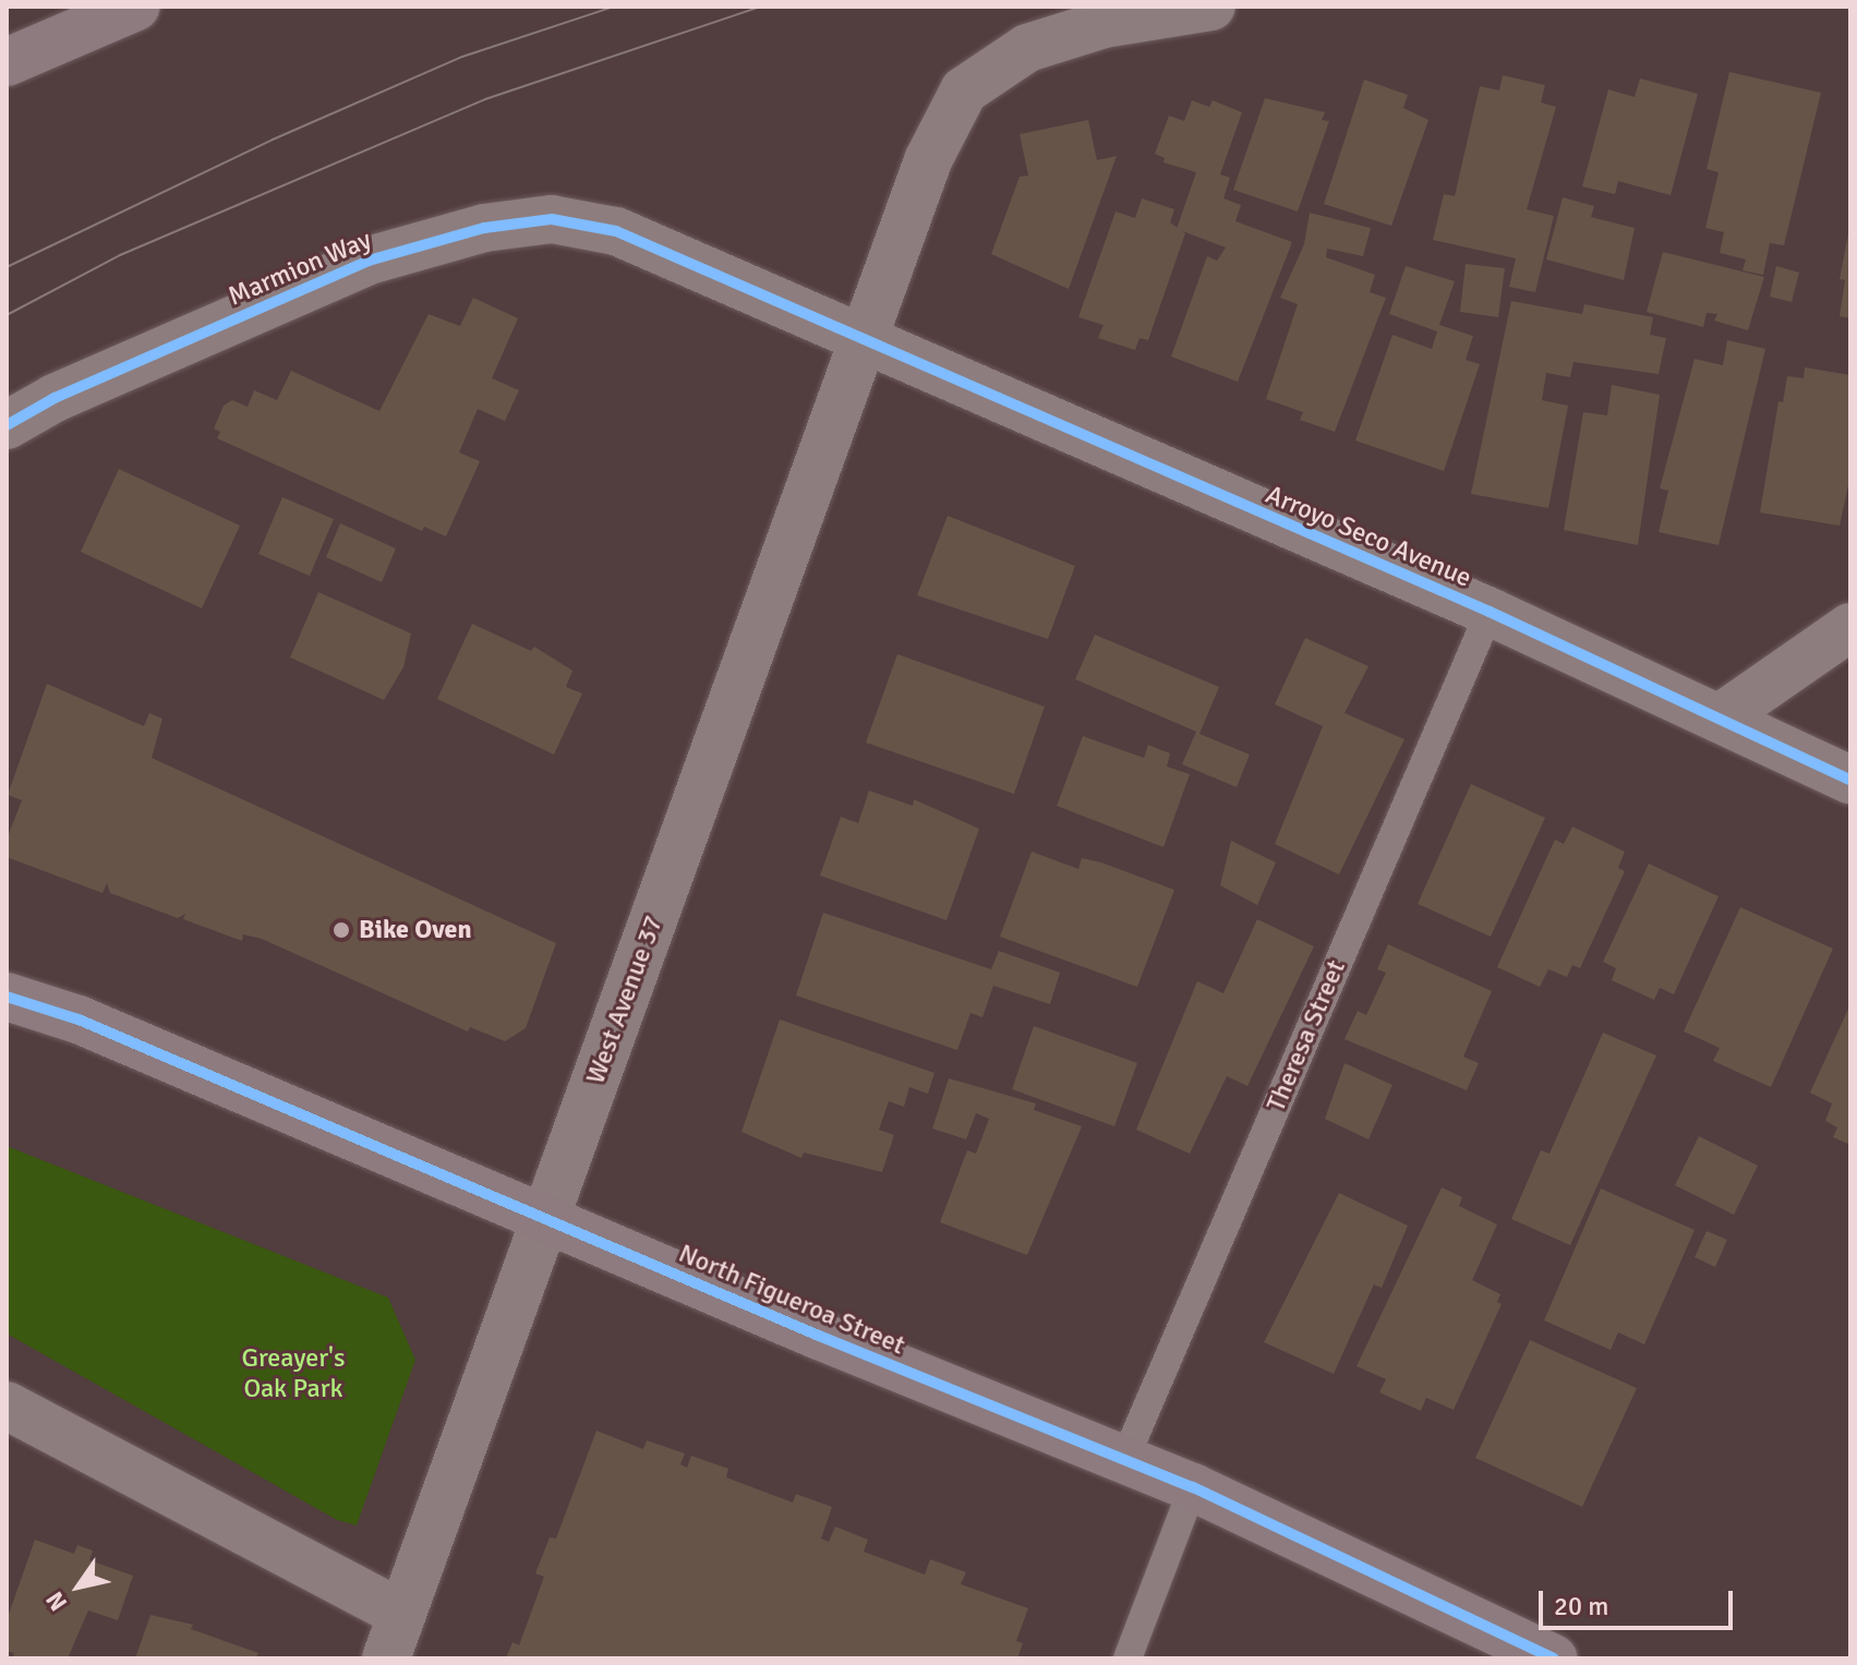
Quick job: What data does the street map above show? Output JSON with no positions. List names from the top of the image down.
{
  "streets": {
    "main road": ["North Figueroa Street"],
    "street": ["Marmion Way", "Arroyo Seco Avenue", "West Avenue 37"],
    "lane": ["Theresa Street"]
  },
  "crossings": [
    ["Marmion Way", "Arroyo Seco Avenue"],
    ["Marmion Way", "West Avenue 37"],
    ["Arroyo Seco Avenue", "West Avenue 37"],
    ["Arroyo Seco Avenue", "Theresa Street"],
    ["West Avenue 37", "North Figueroa Street"],
    ["Theresa Street", "North Figueroa Street"]
  ],
  "parks": ["Greayer's Oak Park"],
  "places": ["Bike Oven"],
  "scale_bar": "20 m",
  "north": "bottom left"
}
